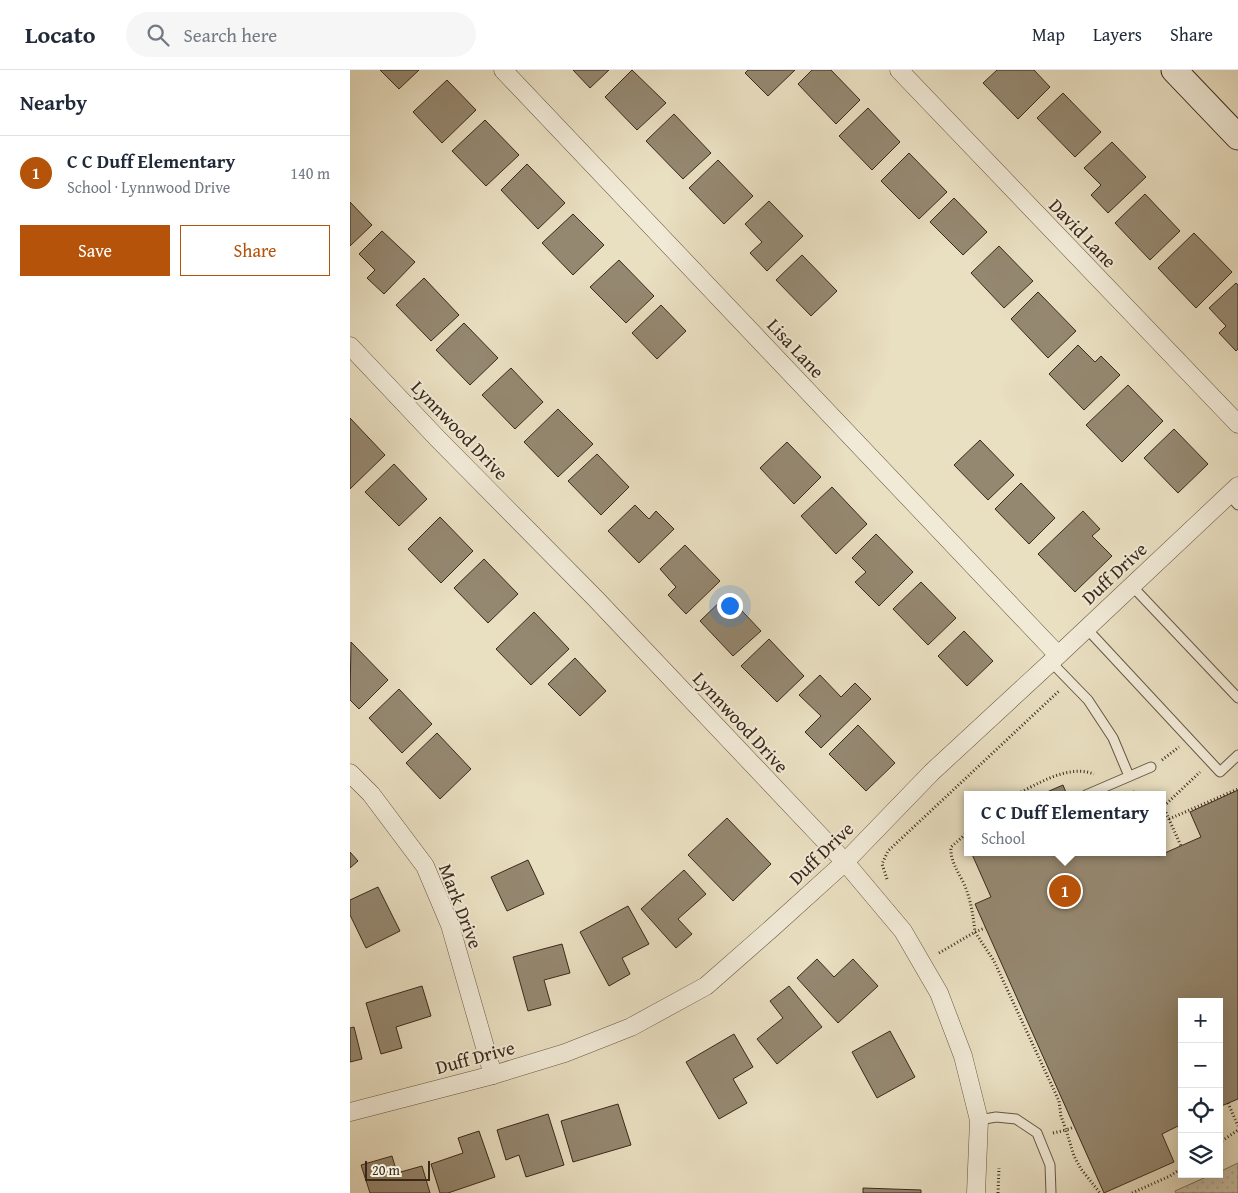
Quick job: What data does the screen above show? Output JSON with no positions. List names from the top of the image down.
{
  "streets": {
    "street": [
      "David Lane",
      "Lisa Lane",
      "Lynnwood Drive",
      "Duff Drive",
      "Mark Drive"
    ]
  },
  "crossings": [
    ["Lisa Lane", "Duff Drive"],
    ["Lynnwood Drive", "Duff Drive"],
    ["Duff Drive", "Mark Drive"]
  ],
  "scale_bar": "20 m",
  "page": {
    "header": "Locato",
    "search": "Search here",
    "nav": ["Map", "Layers", "Share"],
    "heading": "Nearby",
    "list": [
      {
        "mark": "1",
        "name": "C C Duff Elementary",
        "note": "School · Lynnwood Drive",
        "value": "140 m"
      }
    ],
    "buttons": ["Save", "Share"],
    "popup": ["C C Duff Elementary", "School"],
    "pins": "1",
    "map_buttons": ["+", "−"],
    "scale": "20 m"
  }
}
